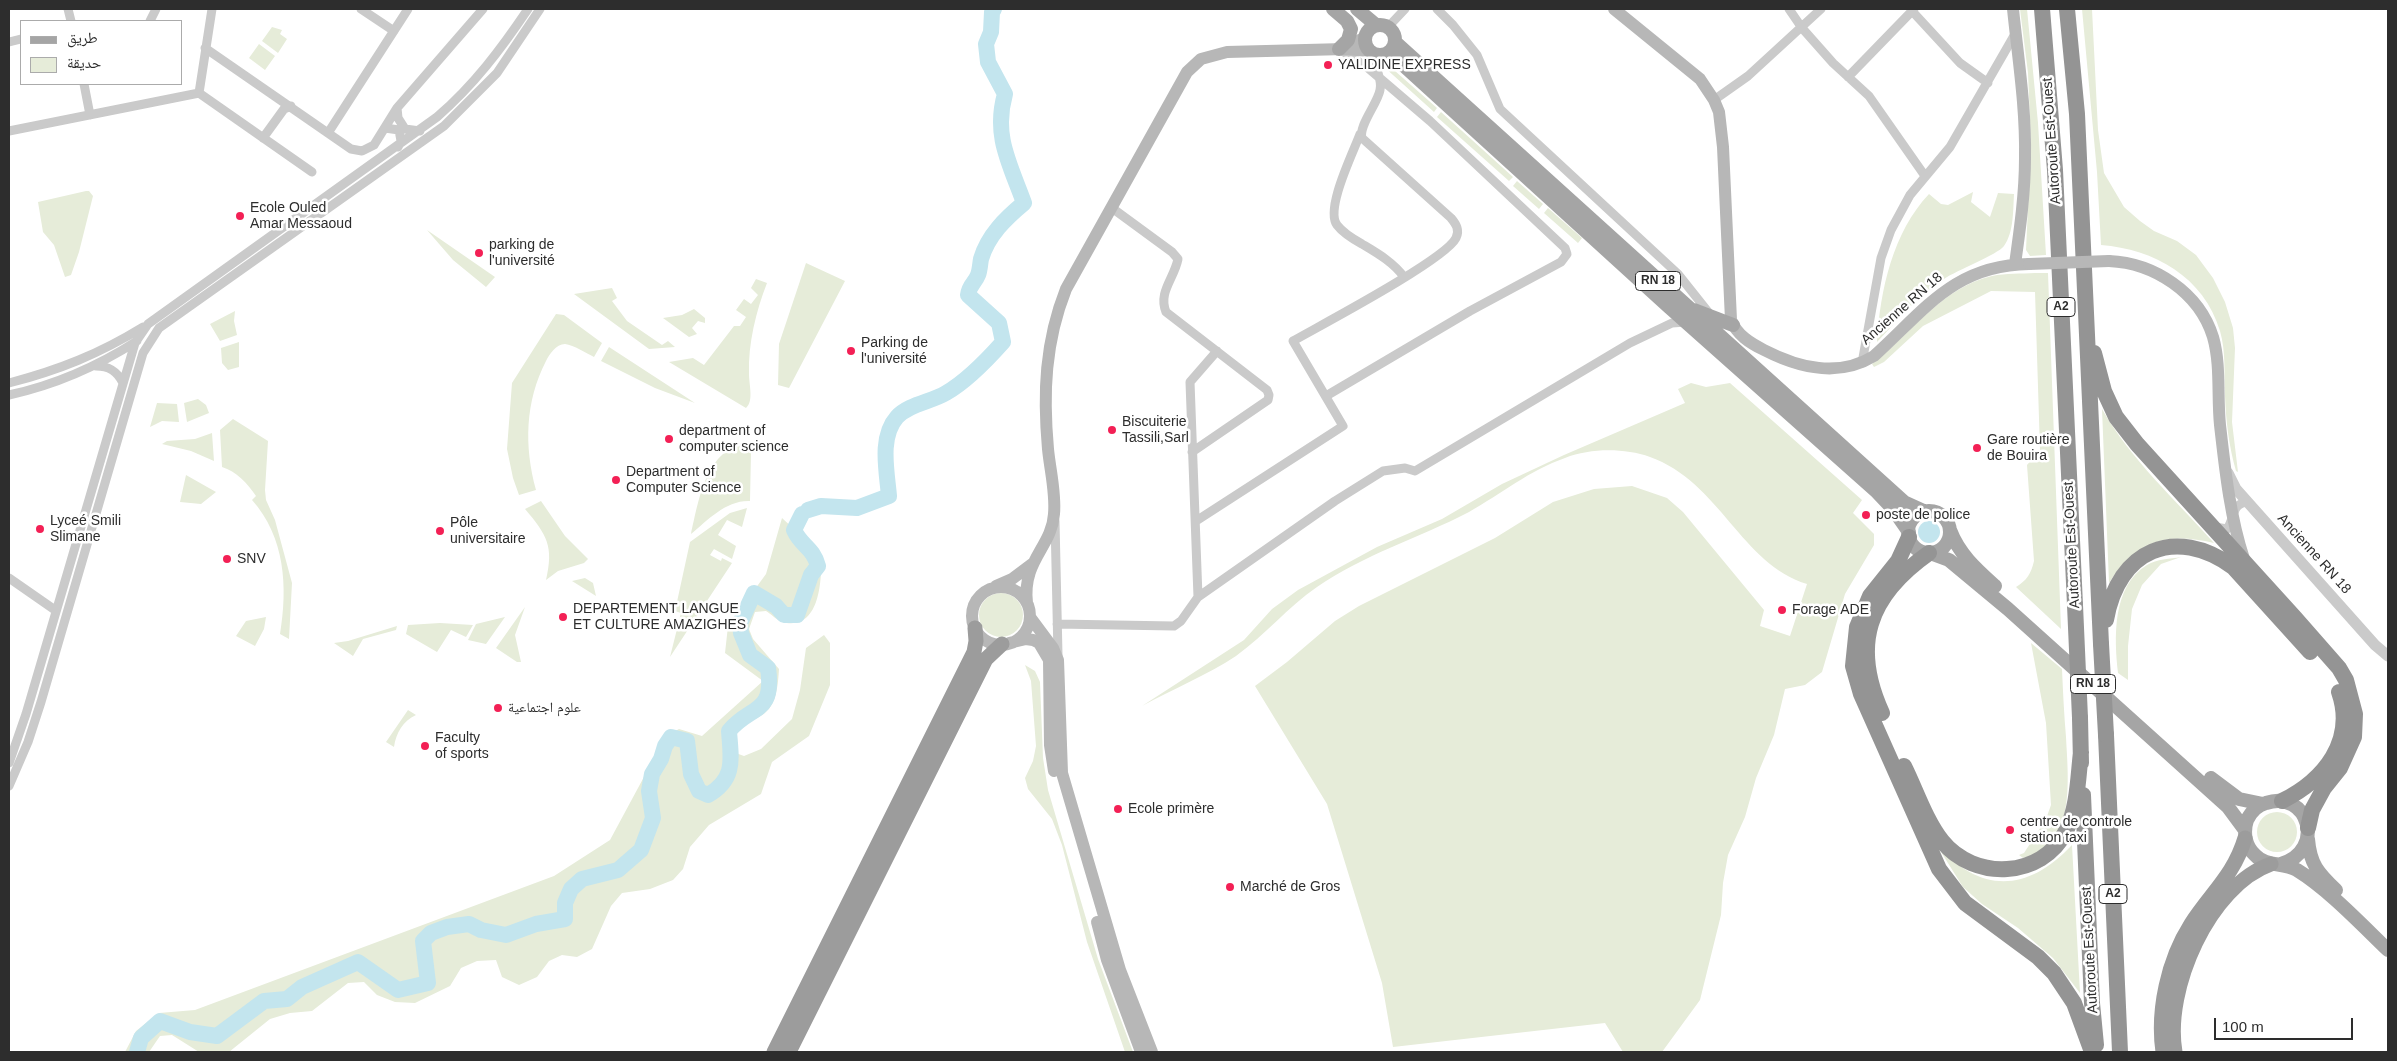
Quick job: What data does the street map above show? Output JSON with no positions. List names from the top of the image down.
{
  "streets": {
    "highway": ["Autoroute Est-Ouest", "A2"],
    "main road": ["RN 18", "Ancienne RN 18"]
  },
  "places": [
    "YALIDINE EXPRESS",
    "Ecole Ouled Amar Messaoud",
    "parking de l'université",
    "Parking de l'université",
    "Biscuiterie Tassili,Sarl",
    "department of computer science",
    "Gare routière de Bouira",
    "Department of Computer Science",
    "poste de police",
    "Lyceé Smili Slimane",
    "Pôle universitaire",
    "SNV",
    "Forage ADE",
    "DEPARTEMENT LANGUE ET CULTURE AMAZIGHES",
    "علوم اجتماعية",
    "Faculty of sports",
    "Ecole primère",
    "centre de controle station taxi",
    "Marché de Gros"
  ],
  "legend": ["طريق", "حديقة"],
  "scale_bar": "100 m"
}
